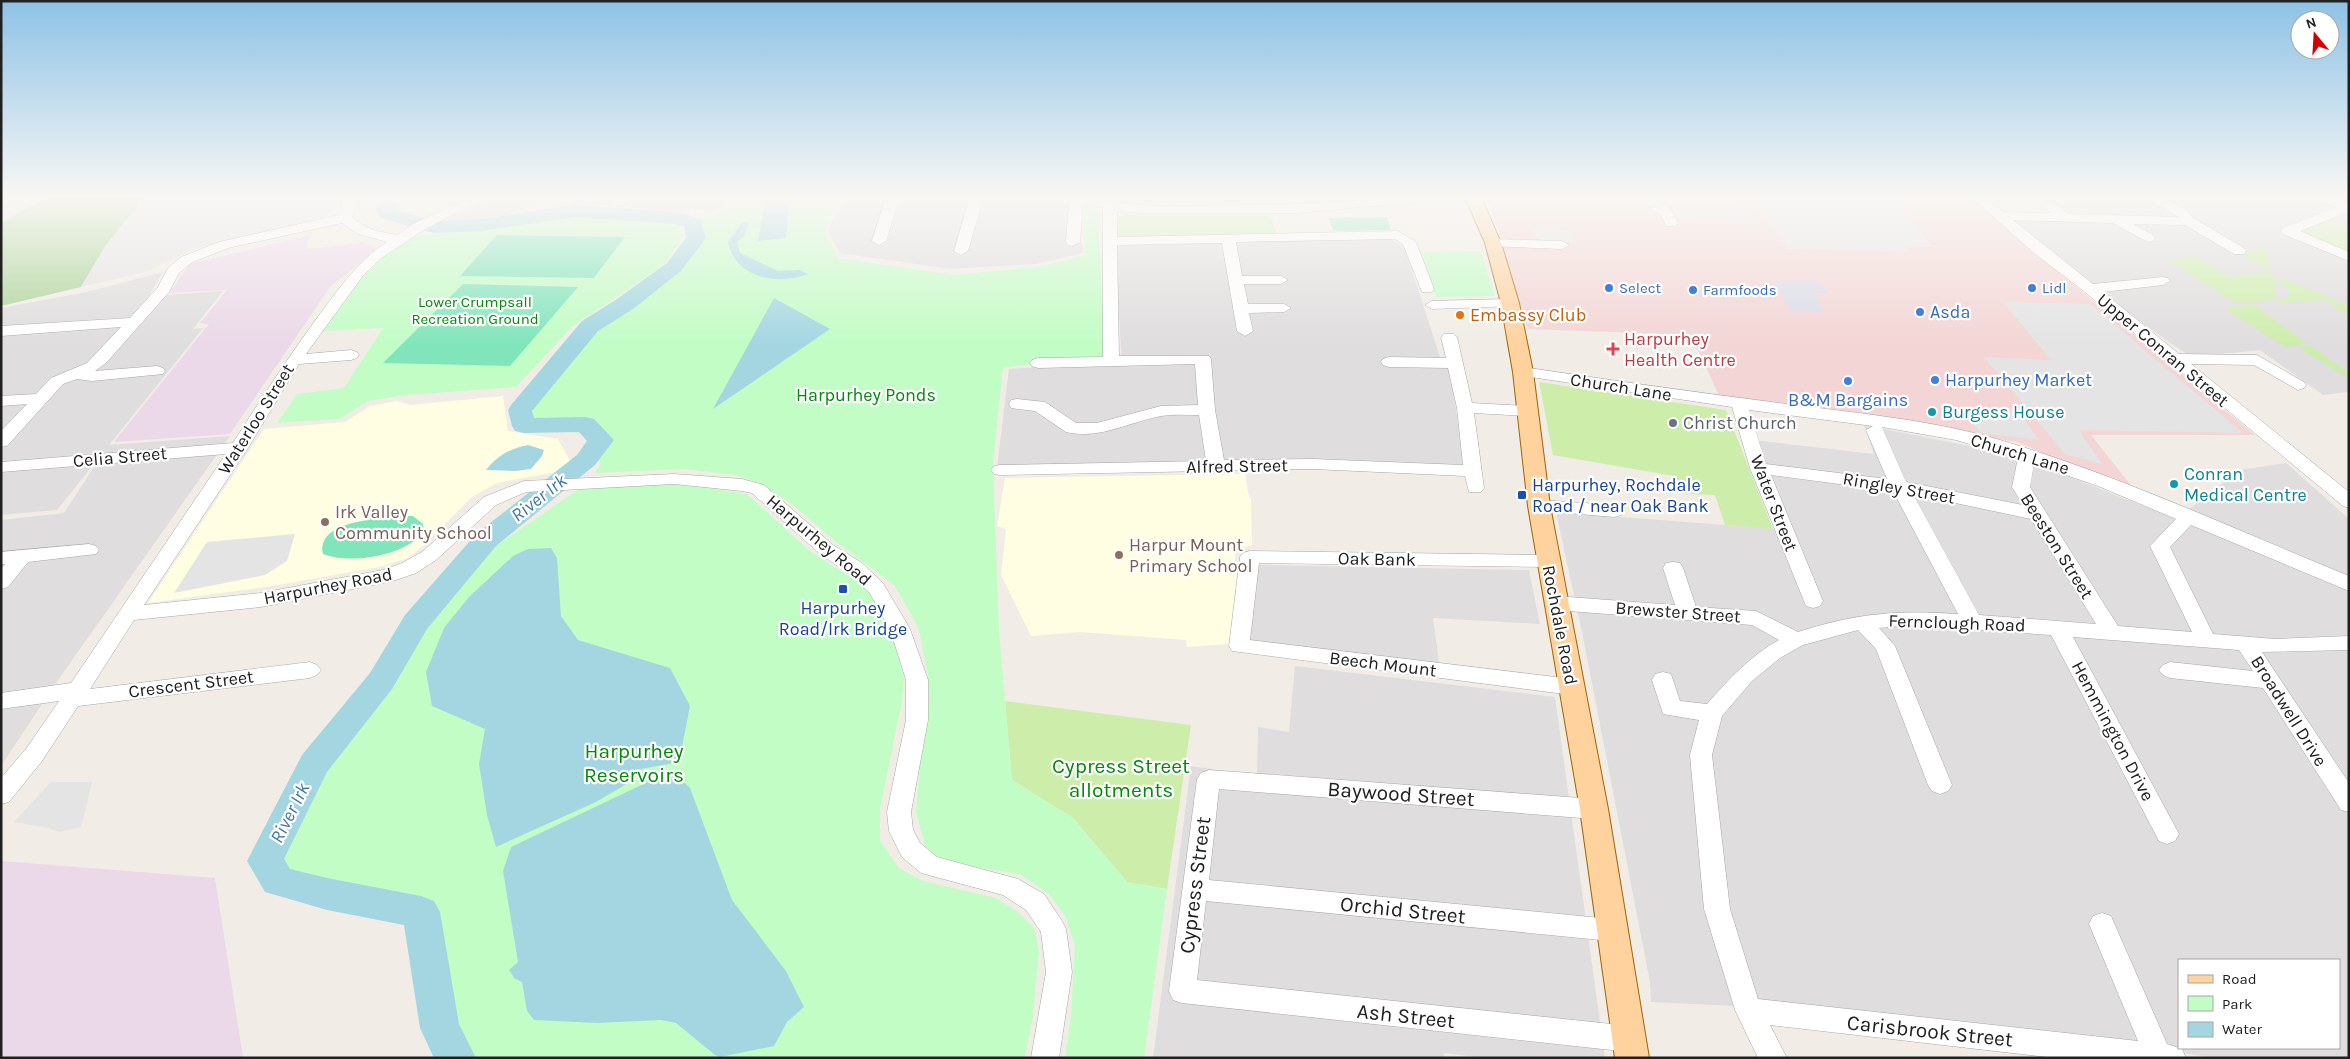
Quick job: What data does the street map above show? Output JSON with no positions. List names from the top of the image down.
{
  "streets": {
    "main road": ["Rochdale Road"],
    "street": [
      "Upper Conran Street",
      "Church Lane",
      "Waterloo Street",
      "Celia Street",
      "Alfred Street",
      "Ringley Street",
      "Water Street",
      "Harpurhey Road",
      "Beeston Street",
      "Oak Bank",
      "Brewster Street",
      "Fernclough Road",
      "Beech Mount",
      "Crescent Street",
      "Broadwell Drive",
      "Hemmington Drive",
      "Baywood Street",
      "Cypress Street",
      "Orchid Street",
      "Ash Street",
      "Carisbrook Street"
    ]
  },
  "crossings": [
    ["Church Lane", "Water Street"],
    ["Church Lane", "Beeston Street"],
    ["Church Lane", "Rochdale Road"],
    ["Waterloo Street", "Celia Street"],
    ["Waterloo Street", "Harpurhey Road"],
    ["Waterloo Street", "Crescent Street"],
    ["Ringley Street", "Water Street"],
    ["Ringley Street", "Beeston Street"],
    ["Beeston Street", "Fernclough Road"],
    ["Oak Bank", "Rochdale Road"],
    ["Oak Bank", "Beech Mount"],
    ["Brewster Street", "Fernclough Road"],
    ["Brewster Street", "Rochdale Road"],
    ["Fernclough Road", "Broadwell Drive"],
    ["Fernclough Road", "Hemmington Drive"],
    ["Fernclough Road", "Carisbrook Street"],
    ["Rochdale Road", "Beech Mount"],
    ["Rochdale Road", "Baywood Street"],
    ["Rochdale Road", "Orchid Street"],
    ["Rochdale Road", "Ash Street"],
    ["Baywood Street", "Cypress Street"],
    ["Cypress Street", "Orchid Street"],
    ["Cypress Street", "Ash Street"]
  ],
  "water": ["River Irk"],
  "parks": [
    "Lower Crumpsall Recreation Ground",
    "Harpurhey Ponds",
    "Harpurhey Reservoirs",
    "Cypress Street allotments"
  ],
  "places": {
    "other": [
      "Select",
      "Lidl",
      "Farmfoods",
      "Asda",
      "Embassy Club",
      "Harpurhey Market",
      "B&M Bargains",
      "Burgess House",
      "Christ Church",
      "Conran Medical Centre",
      "Irk Valley Community School",
      "Harpur Mount Primary School"
    ],
    "health": ["Harpurhey Health Centre"],
    "transit": ["Harpurhey, Rochdale Road / near Oak Bank", "Harpurhey Road/Irk Bridge"]
  },
  "legend": ["Road", "Park", "Water"],
  "north": "top"
}
